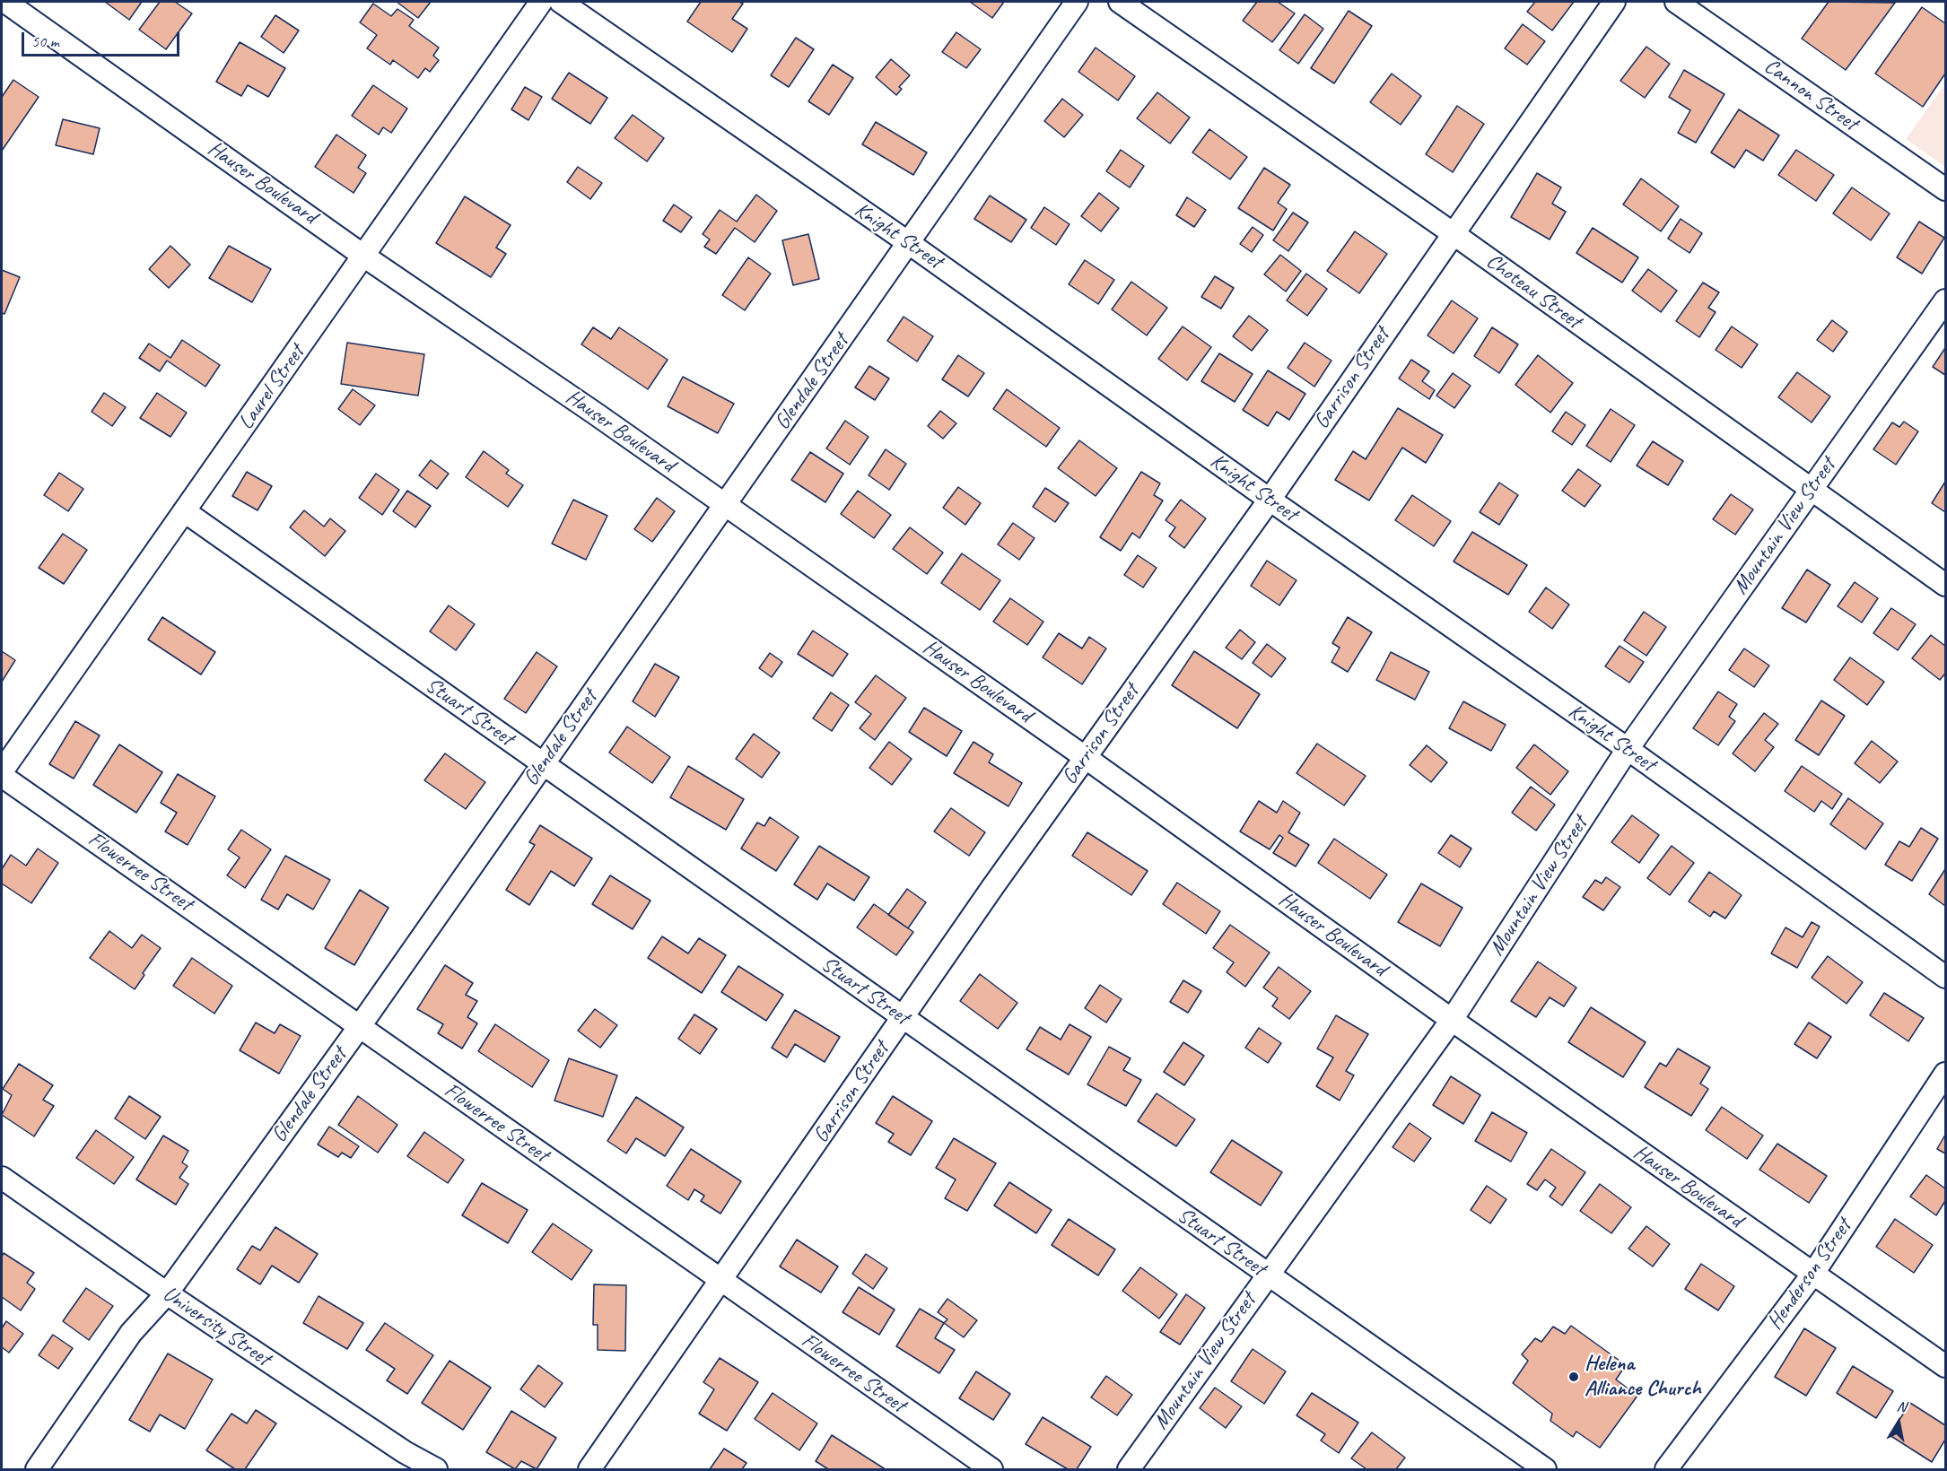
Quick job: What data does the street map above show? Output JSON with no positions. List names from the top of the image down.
{
  "streets": {
    "street": [
      "Cannon Street",
      "Hauser Boulevard",
      "Knight Street",
      "Choteau Street",
      "Garrison Street",
      "Glendale Street",
      "Laurel Street",
      "Mountain View Street",
      "Stuart Street",
      "Flowerree Street",
      "Henderson Street",
      "University Street"
    ]
  },
  "crossings": [
    ["Hauser Boulevard", "Garrison Street"],
    ["Hauser Boulevard", "Glendale Street"],
    ["Hauser Boulevard", "Laurel Street"],
    ["Hauser Boulevard", "Mountain View Street"],
    ["Hauser Boulevard", "Henderson Street"],
    ["Knight Street", "Garrison Street"],
    ["Knight Street", "Glendale Street"],
    ["Knight Street", "Mountain View Street"],
    ["Choteau Street", "Garrison Street"],
    ["Choteau Street", "Mountain View Street"],
    ["Garrison Street", "Stuart Street"],
    ["Garrison Street", "Flowerree Street"],
    ["Glendale Street", "Stuart Street"],
    ["Glendale Street", "Flowerree Street"],
    ["Glendale Street", "University Street"],
    ["Laurel Street", "Stuart Street"],
    ["Laurel Street", "Flowerree Street"],
    ["Mountain View Street", "Stuart Street"]
  ],
  "places": ["Helena Alliance Church"],
  "scale_bar": "50 m",
  "north": "top"
}
